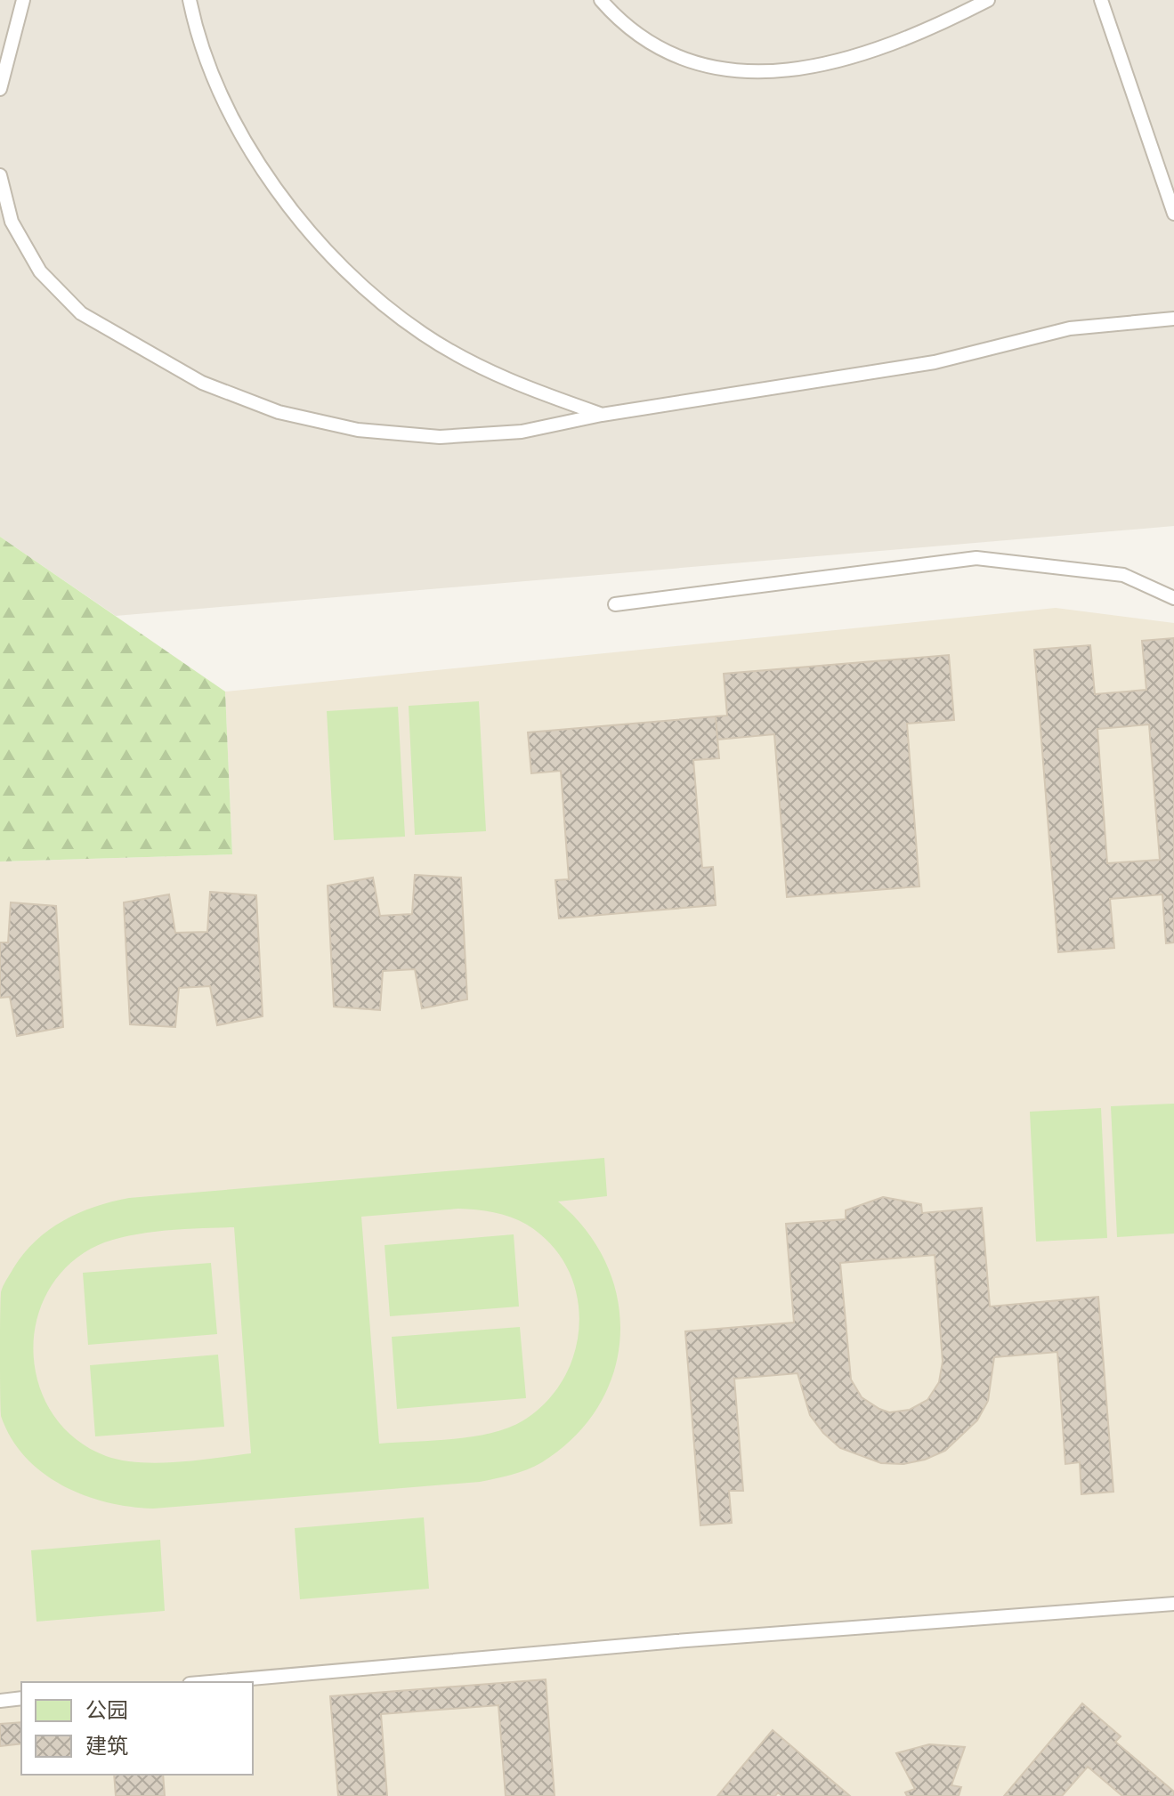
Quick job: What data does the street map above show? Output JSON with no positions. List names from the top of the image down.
{
  "legend": ["公园", "建筑"]
}
